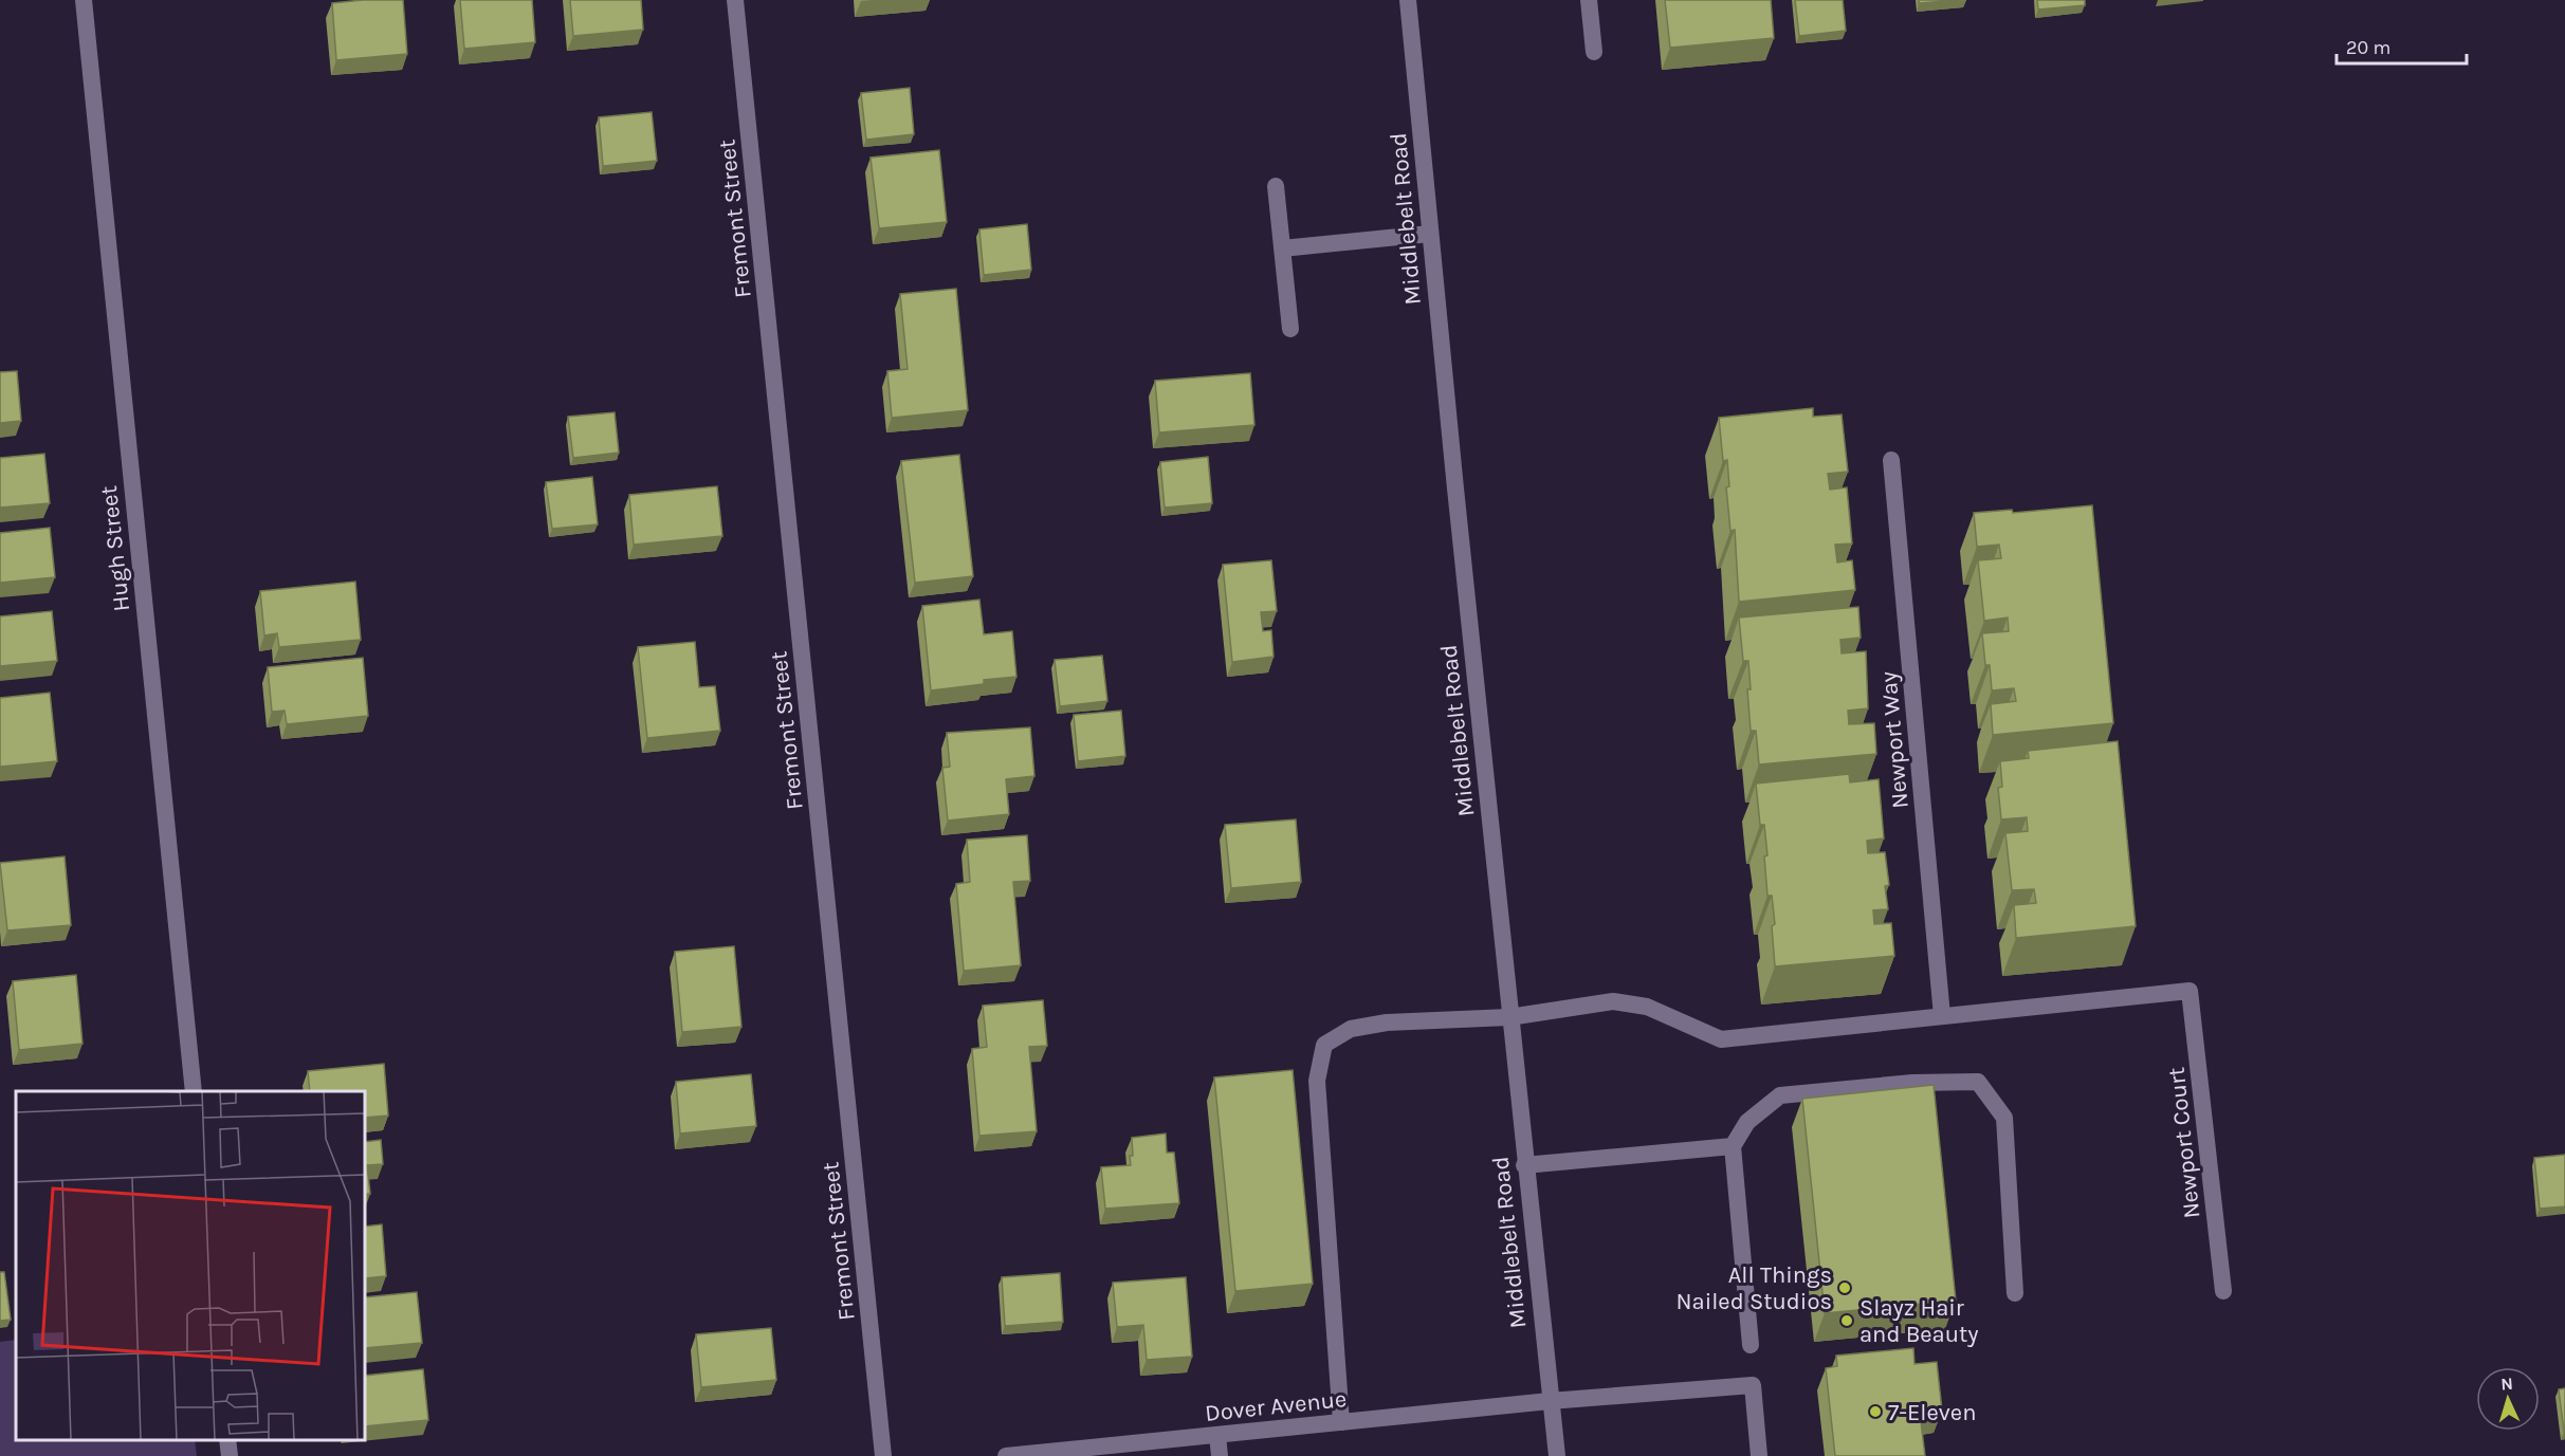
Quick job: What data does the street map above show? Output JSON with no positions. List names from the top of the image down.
{
  "streets": {
    "street": [
      "Fremont Street",
      "Middlebelt Road",
      "Hugh Street",
      "Newport Way",
      "Newport Court",
      "Dover Avenue"
    ]
  },
  "crossings": [
    ["Middlebelt Road", "Dover Avenue"],
    ["Newport Way", "Newport Court"]
  ],
  "places": ["All Things Nailed Studios", "Slayz Hair and Beauty", "7-Eleven"],
  "scale_bar": "20 m",
  "north": "top"
}
